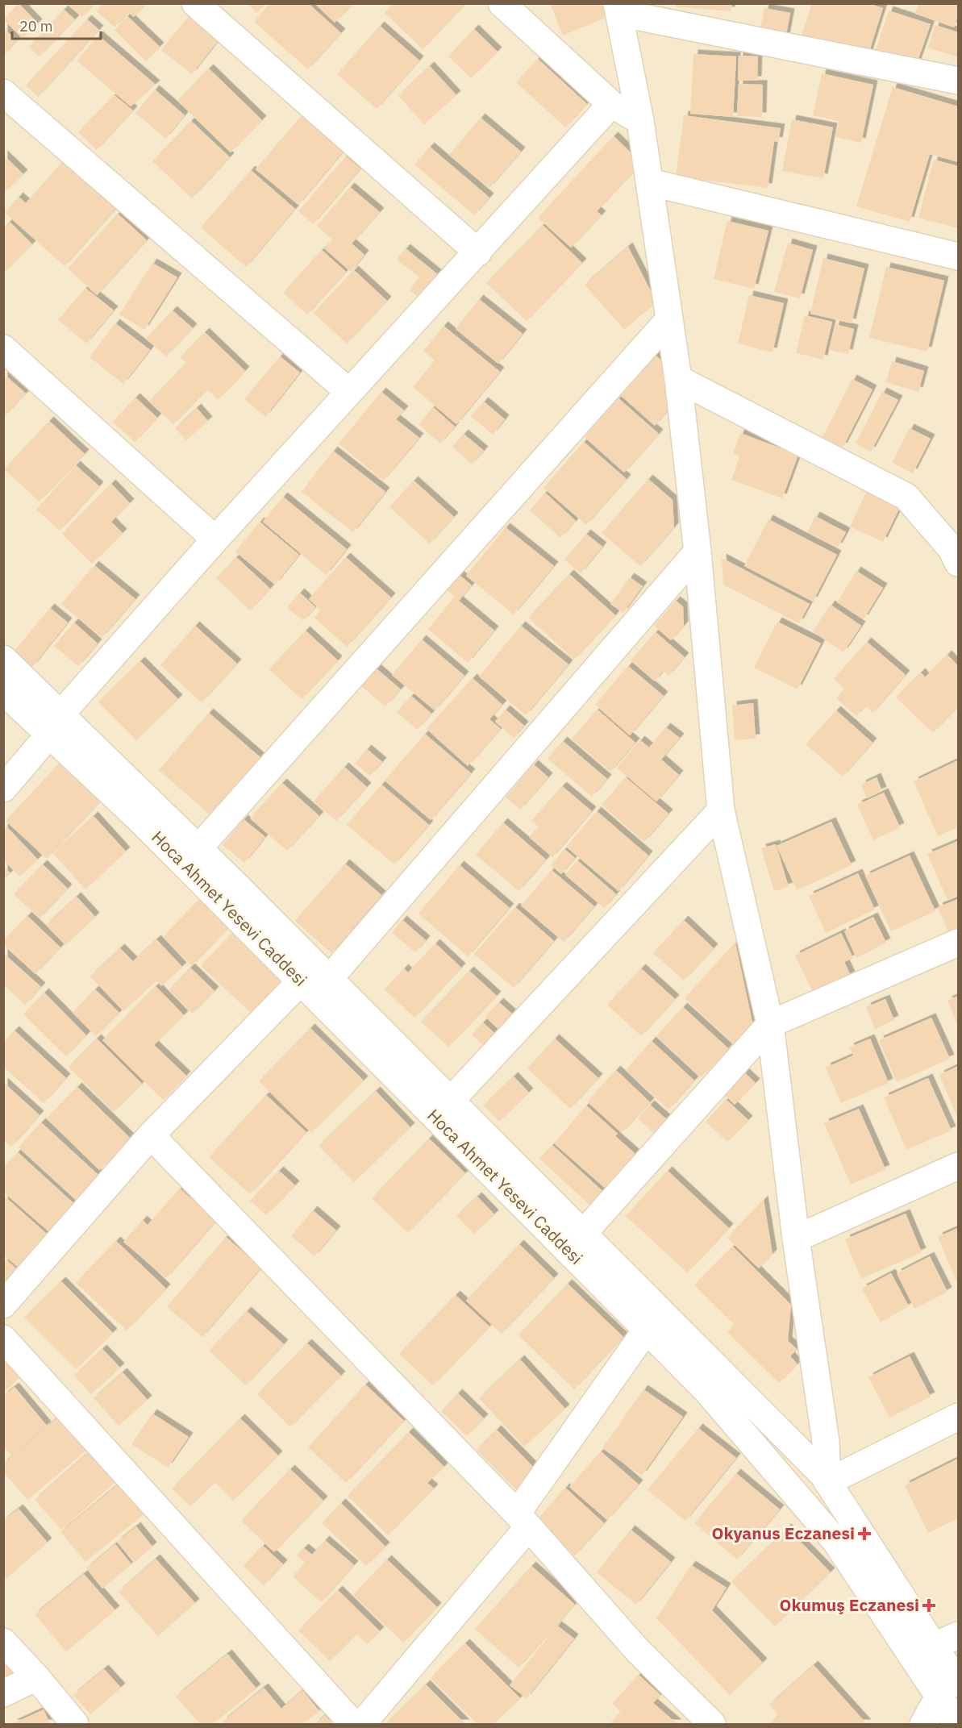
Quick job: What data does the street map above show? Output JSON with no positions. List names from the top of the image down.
{
  "streets": {
    "street": ["Hoca Ahmet Yesevi Caddesi"]
  },
  "places": {
    "health": ["Okyanus Eczanesi", "Okumuş Eczanesi"]
  },
  "scale_bar": "20 m"
}
